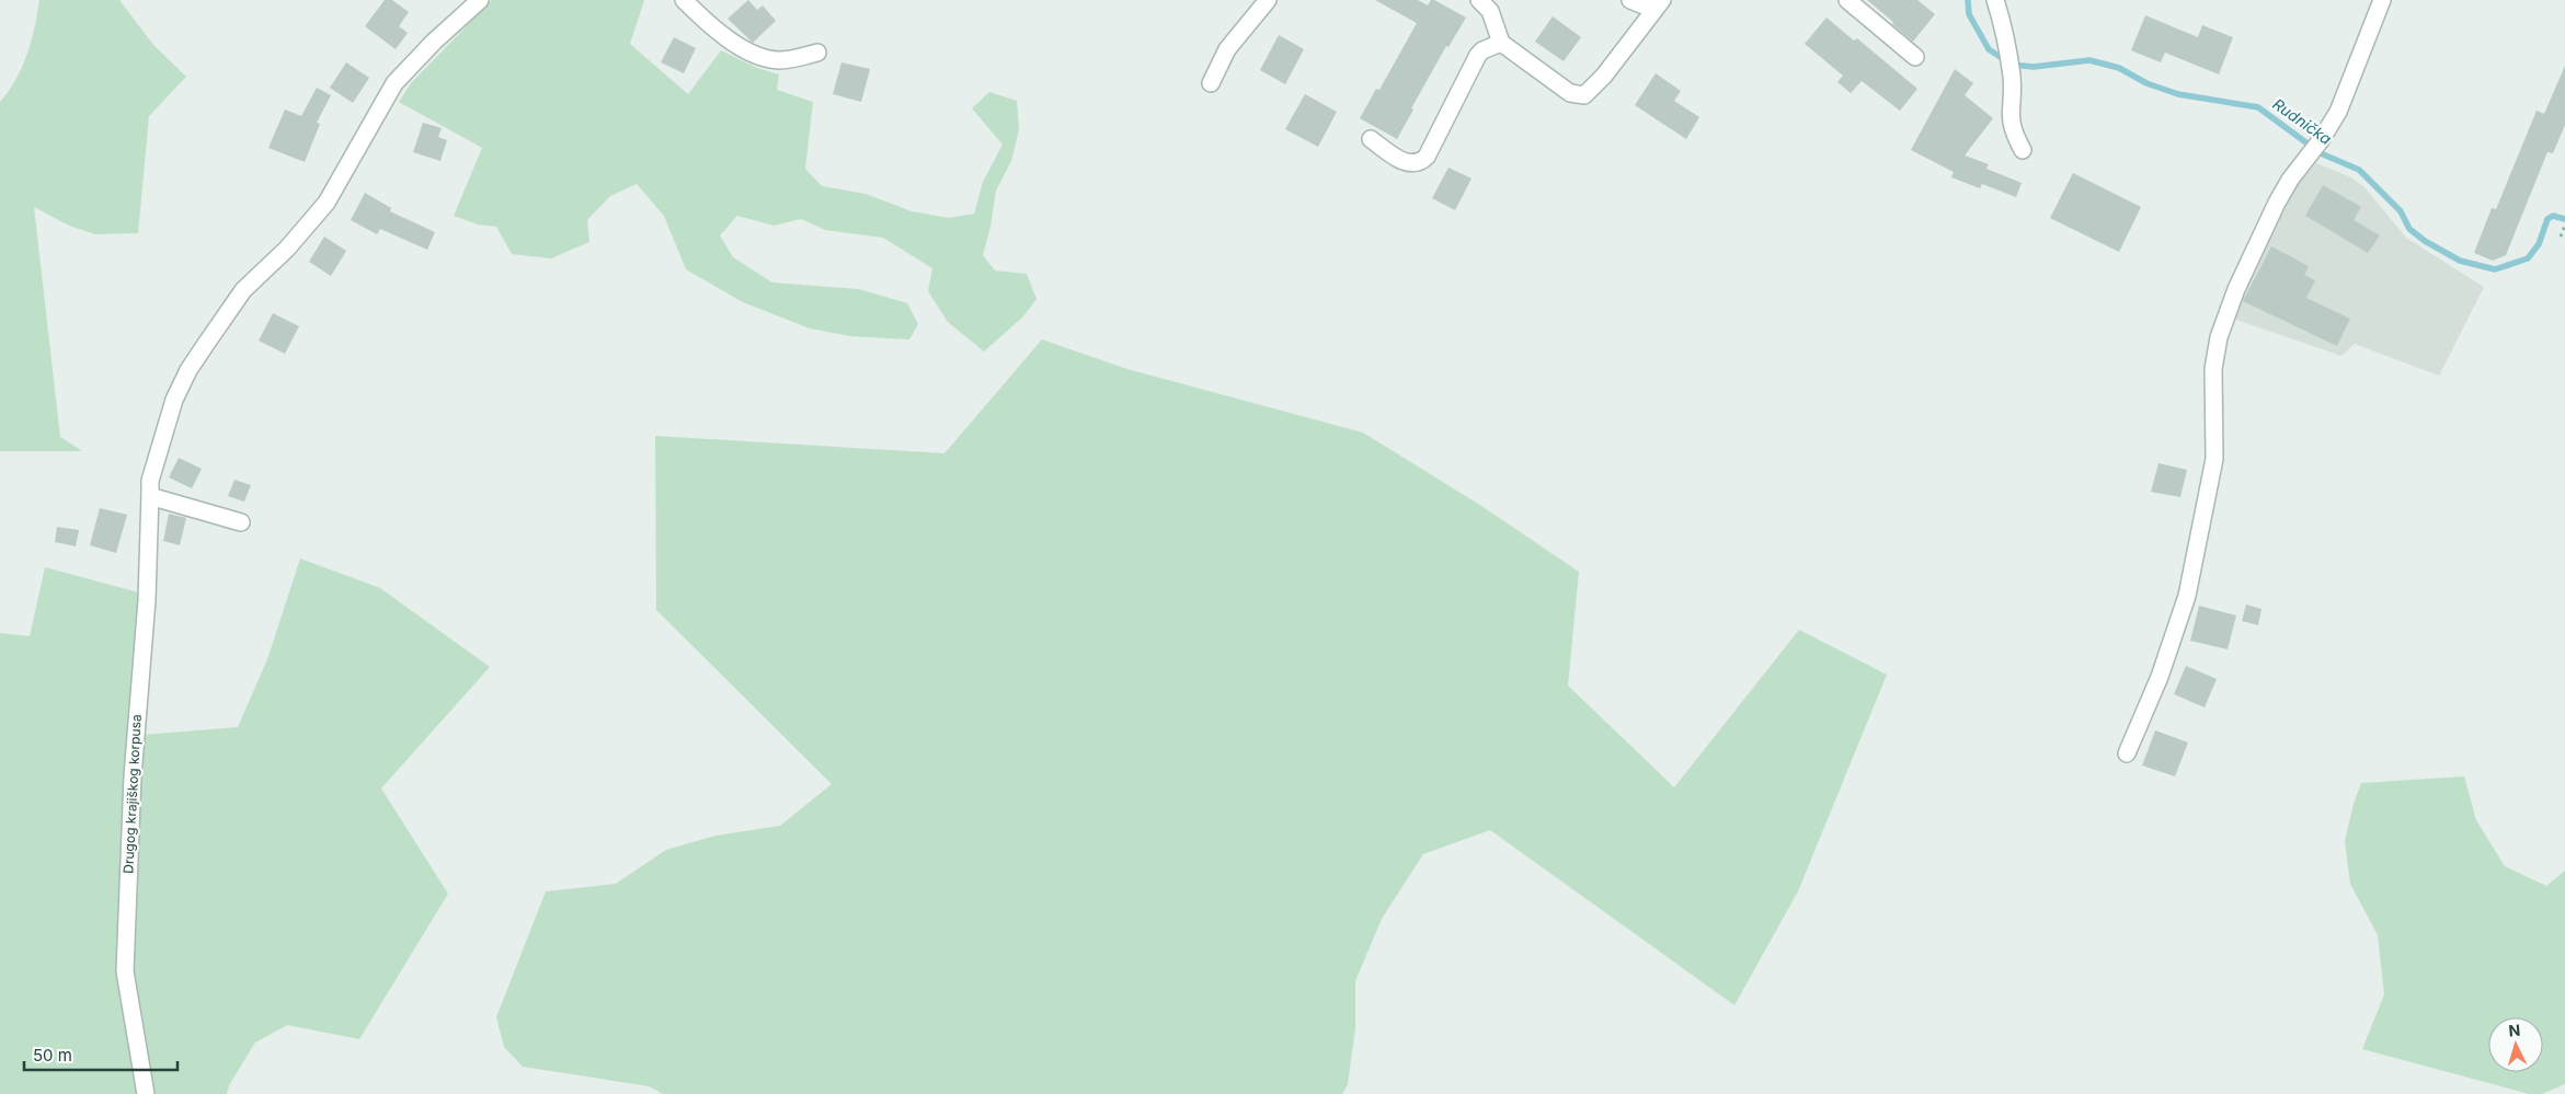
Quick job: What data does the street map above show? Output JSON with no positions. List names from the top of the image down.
{
  "streets": {
    "street": ["Drugog krajiškog korpusa"]
  },
  "water": ["Rudnička"],
  "scale_bar": "50 m",
  "north": "top"
}
